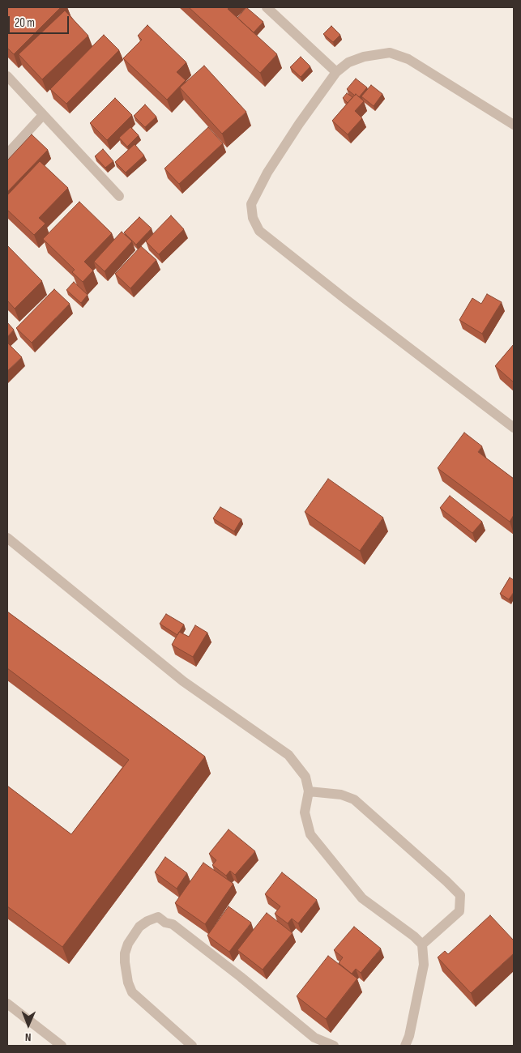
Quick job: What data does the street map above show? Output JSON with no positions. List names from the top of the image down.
{
  "scale_bar": "20 m",
  "north": "bottom"
}
